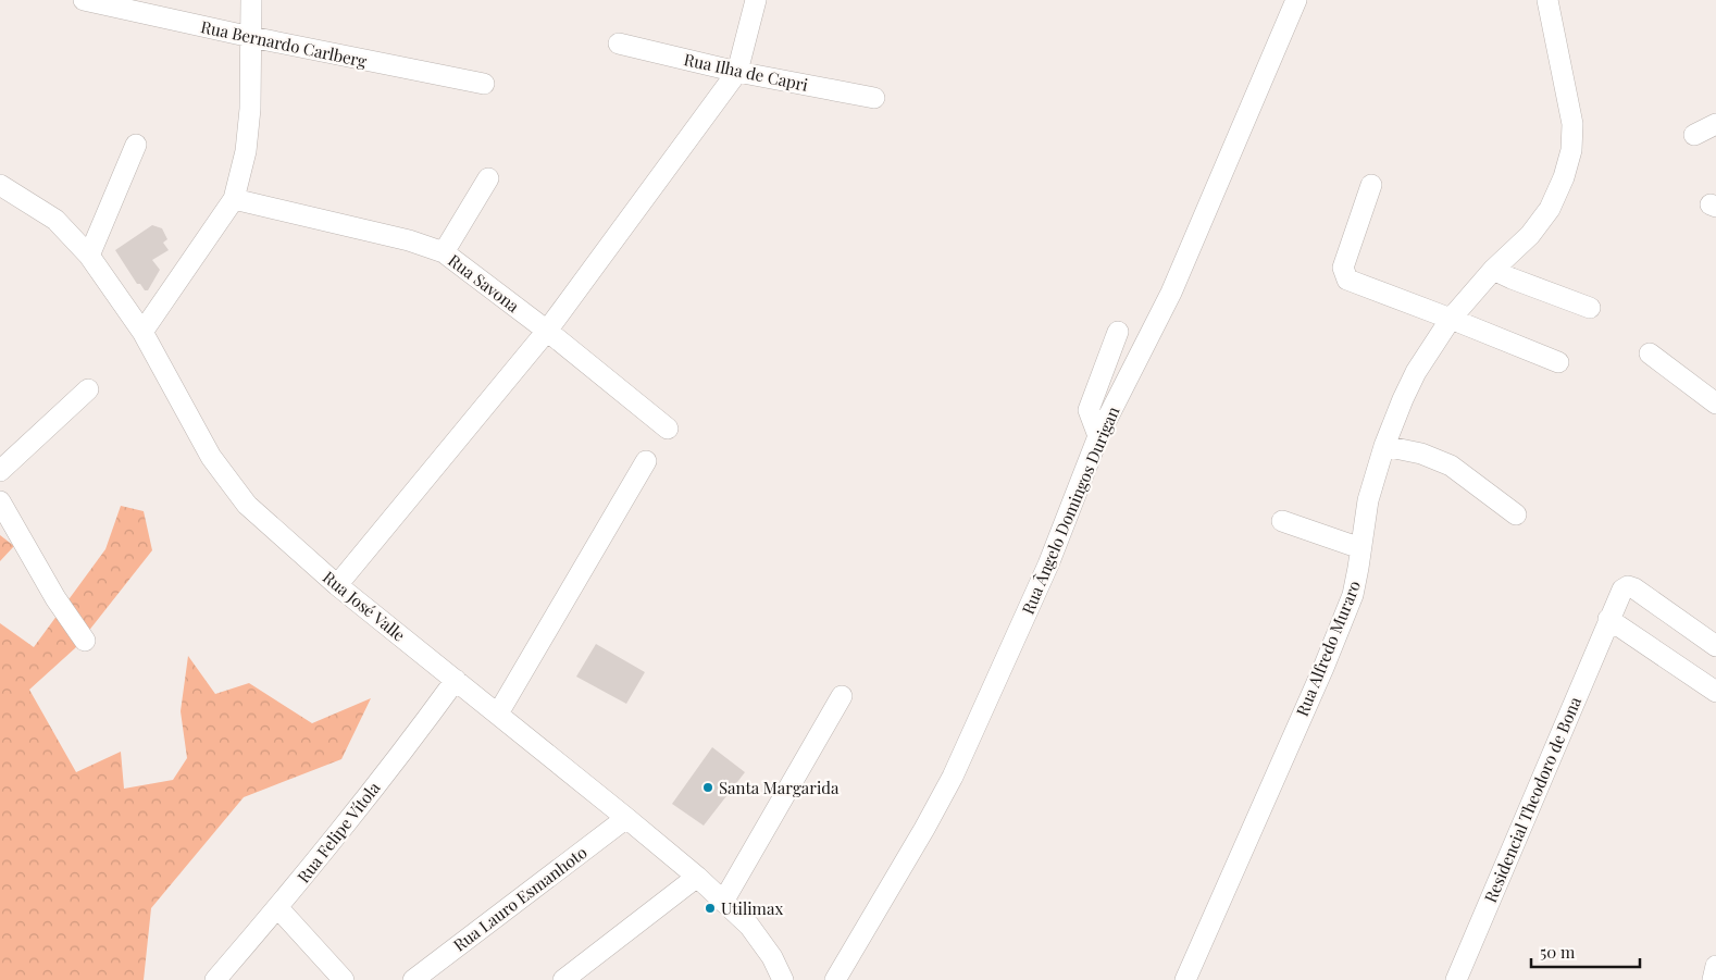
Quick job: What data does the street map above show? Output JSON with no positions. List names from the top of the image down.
{
  "streets": {
    "street": [
      "Rua Bernardo Carlberg",
      "Rua Ilha de Capri",
      "Rua Savona",
      "Rua Ângelo Domingos Durigan",
      "Rua José Valle",
      "Rua Alfredo Muraro",
      "Residencial Theodoro de Bona",
      "Rua Felipe Vítola",
      "Rua Lauro Esmanhoto"
    ]
  },
  "crossings": [
    ["Rua José Valle", "Rua Felipe Vítola"],
    ["Rua José Valle", "Rua Lauro Esmanhoto"]
  ],
  "places": ["Santa Margarida", "Utilimax"],
  "scale_bar": "50 m"
}
